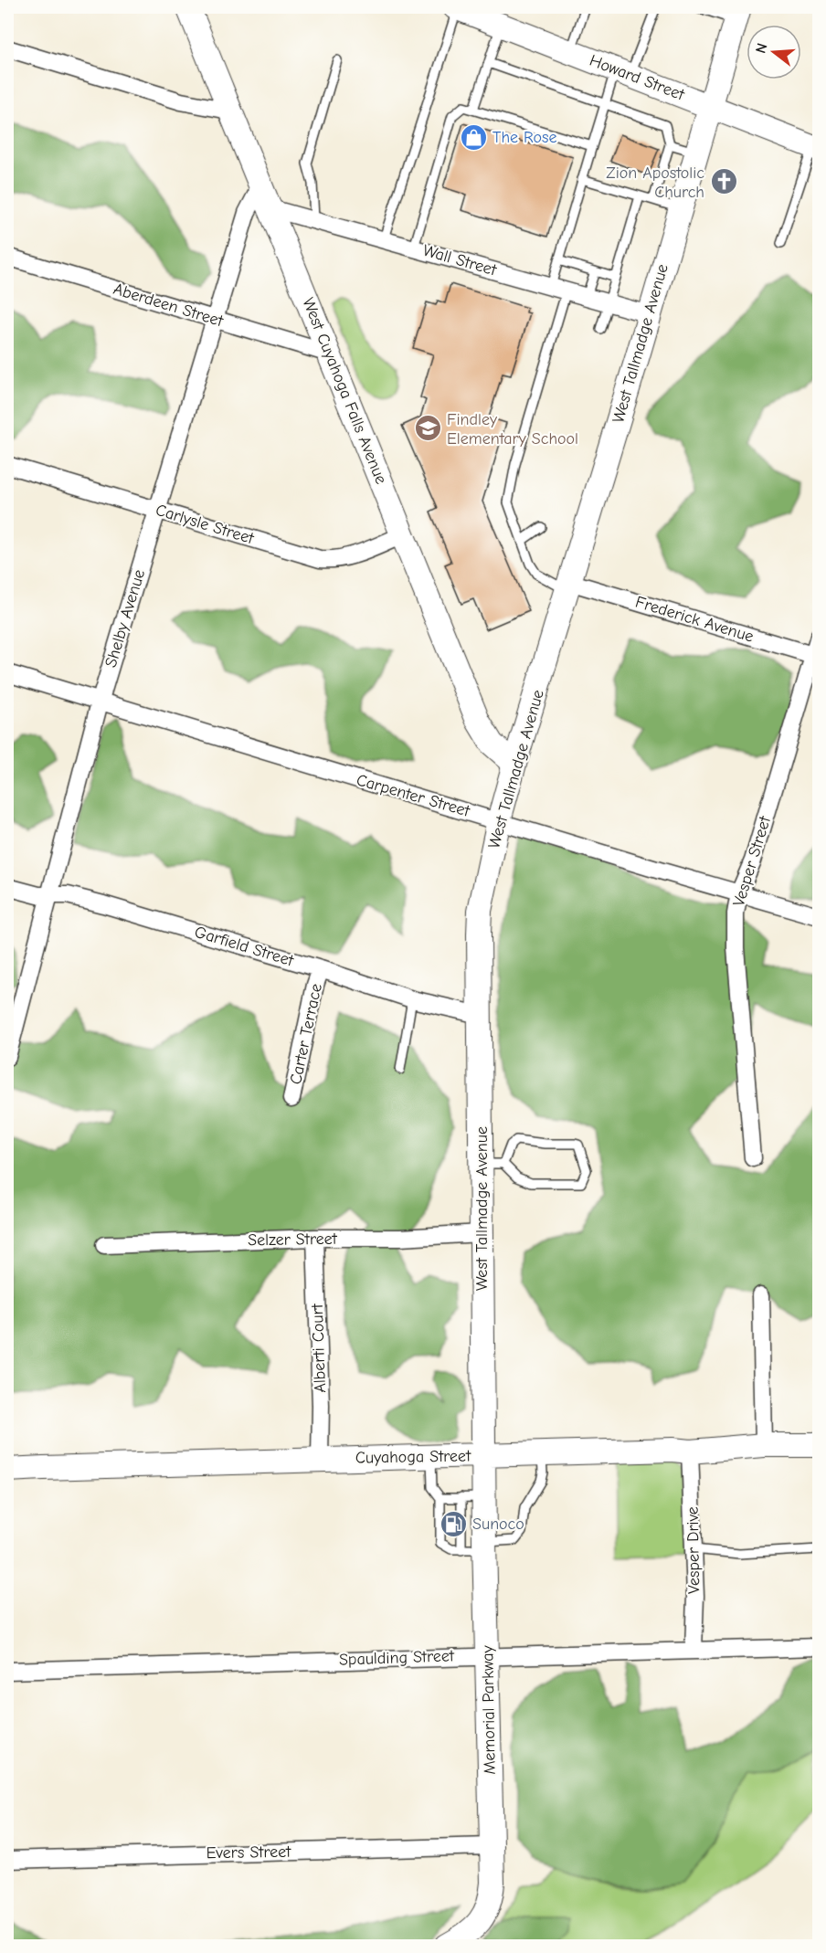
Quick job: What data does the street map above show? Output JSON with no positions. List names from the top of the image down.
{
  "streets": {
    "main road": [
      "Howard Street",
      "West Tallmadge Avenue",
      "West Cuyahoga Falls Avenue",
      "Cuyahoga Street",
      "Memorial Parkway"
    ],
    "street": [
      "Wall Street",
      "Aberdeen Street",
      "Carlysle Street",
      "Shelby Avenue",
      "Frederick Avenue",
      "Carpenter Street",
      "Vesper Street",
      "Garfield Street",
      "Carter Terrace",
      "Selzer Street",
      "Alberti Court",
      "Vesper Drive",
      "Spaulding Street",
      "Evers Street"
    ]
  },
  "crossings": [
    ["Howard Street", "West Tallmadge Avenue"],
    ["Wall Street", "West Tallmadge Avenue"],
    ["Wall Street", "West Cuyahoga Falls Avenue"],
    ["Aberdeen Street", "West Cuyahoga Falls Avenue"],
    ["Aberdeen Street", "Shelby Avenue"],
    ["West Tallmadge Avenue", "West Cuyahoga Falls Avenue"],
    ["West Tallmadge Avenue", "Frederick Avenue"],
    ["West Tallmadge Avenue", "Carpenter Street"],
    ["West Tallmadge Avenue", "Garfield Street"],
    ["West Tallmadge Avenue", "Selzer Street"],
    ["West Tallmadge Avenue", "Cuyahoga Street"],
    ["West Tallmadge Avenue", "Memorial Parkway"],
    ["West Cuyahoga Falls Avenue", "Carlysle Street"],
    ["West Cuyahoga Falls Avenue", "Shelby Avenue"],
    ["Carlysle Street", "Shelby Avenue"],
    ["Shelby Avenue", "Carpenter Street"],
    ["Shelby Avenue", "Garfield Street"],
    ["Frederick Avenue", "Vesper Street"],
    ["Carpenter Street", "Vesper Street"],
    ["Garfield Street", "Carter Terrace"],
    ["Selzer Street", "Alberti Court"],
    ["Alberti Court", "Cuyahoga Street"],
    ["Cuyahoga Street", "Vesper Drive"],
    ["Cuyahoga Street", "Memorial Parkway"],
    ["Vesper Drive", "Spaulding Street"],
    ["Spaulding Street", "Memorial Parkway"],
    ["Memorial Parkway", "Evers Street"]
  ],
  "places": {
    "shop": ["The Rose"],
    "church": ["Zion Apostolic Church"],
    "school or university": ["Findley Elementary School"],
    "fuel station": ["Sunoco"]
  },
  "north": "left"
}
